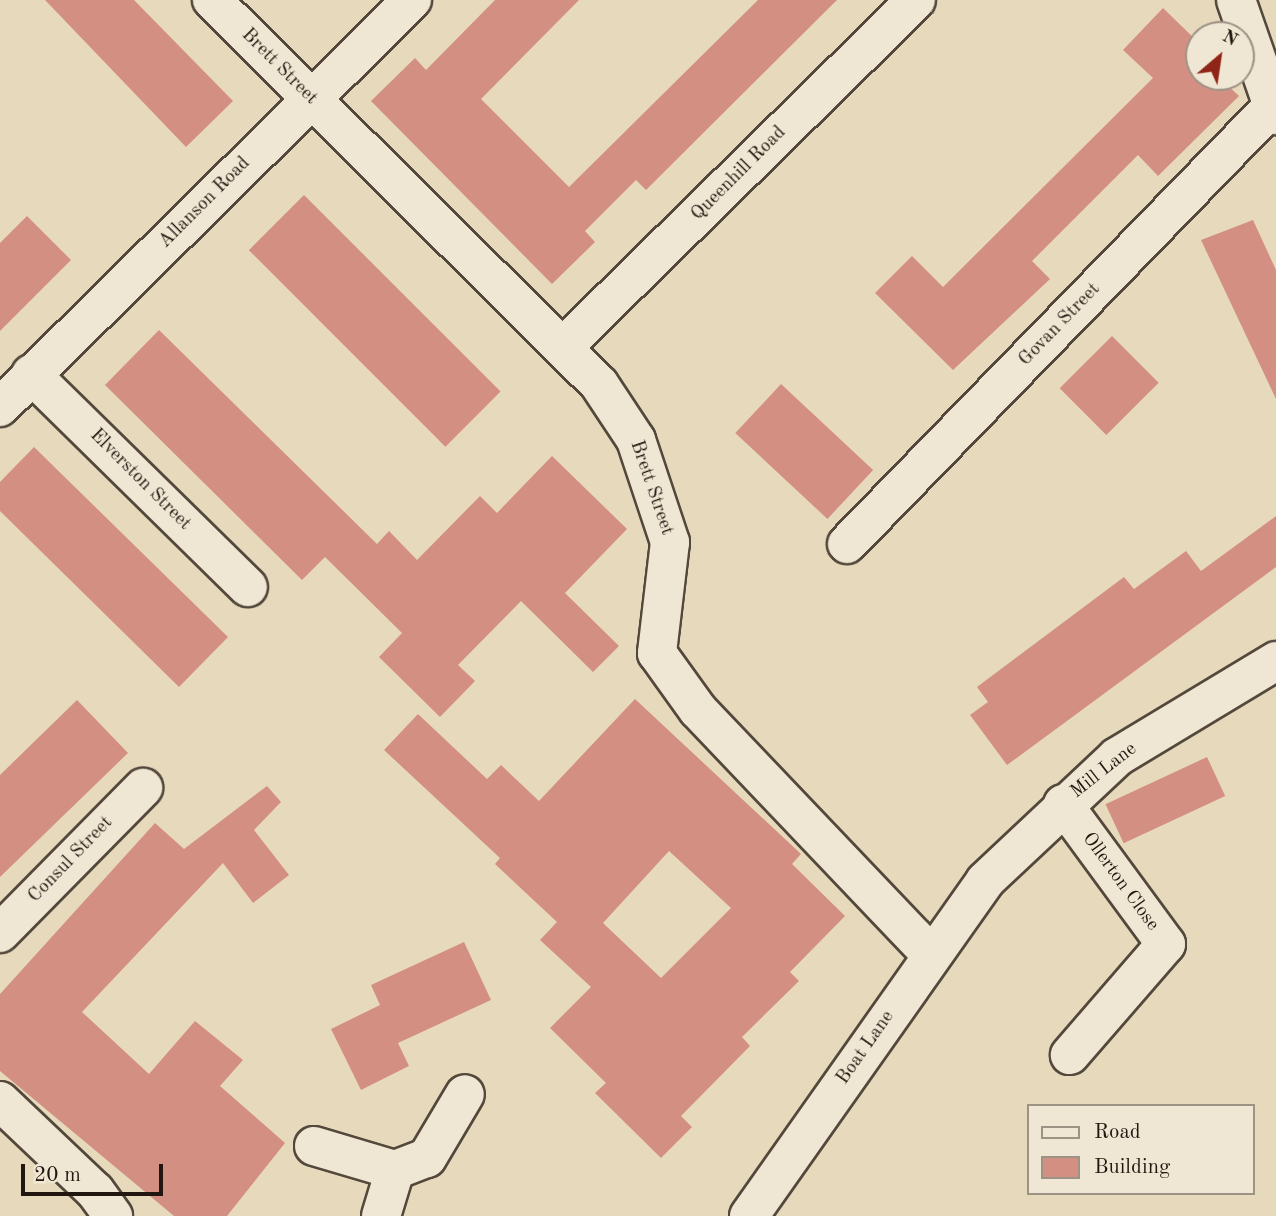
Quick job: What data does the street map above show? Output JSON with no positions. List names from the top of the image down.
{
  "streets": {
    "street": [
      "Brett Street",
      "Queenhill Road",
      "Allanson Road",
      "Govan Street",
      "Elverston Street",
      "Mill Lane",
      "Consul Street",
      "Ollerton Close",
      "Boat Lane"
    ]
  },
  "crossings": [
    ["Brett Street", "Queenhill Road"],
    ["Brett Street", "Allanson Road"],
    ["Brett Street", "Boat Lane"],
    ["Allanson Road", "Elverston Street"],
    ["Mill Lane", "Ollerton Close"],
    ["Mill Lane", "Boat Lane"]
  ],
  "legend": ["Road", "Building"],
  "scale_bar": "20 m",
  "north": "top right"
}
